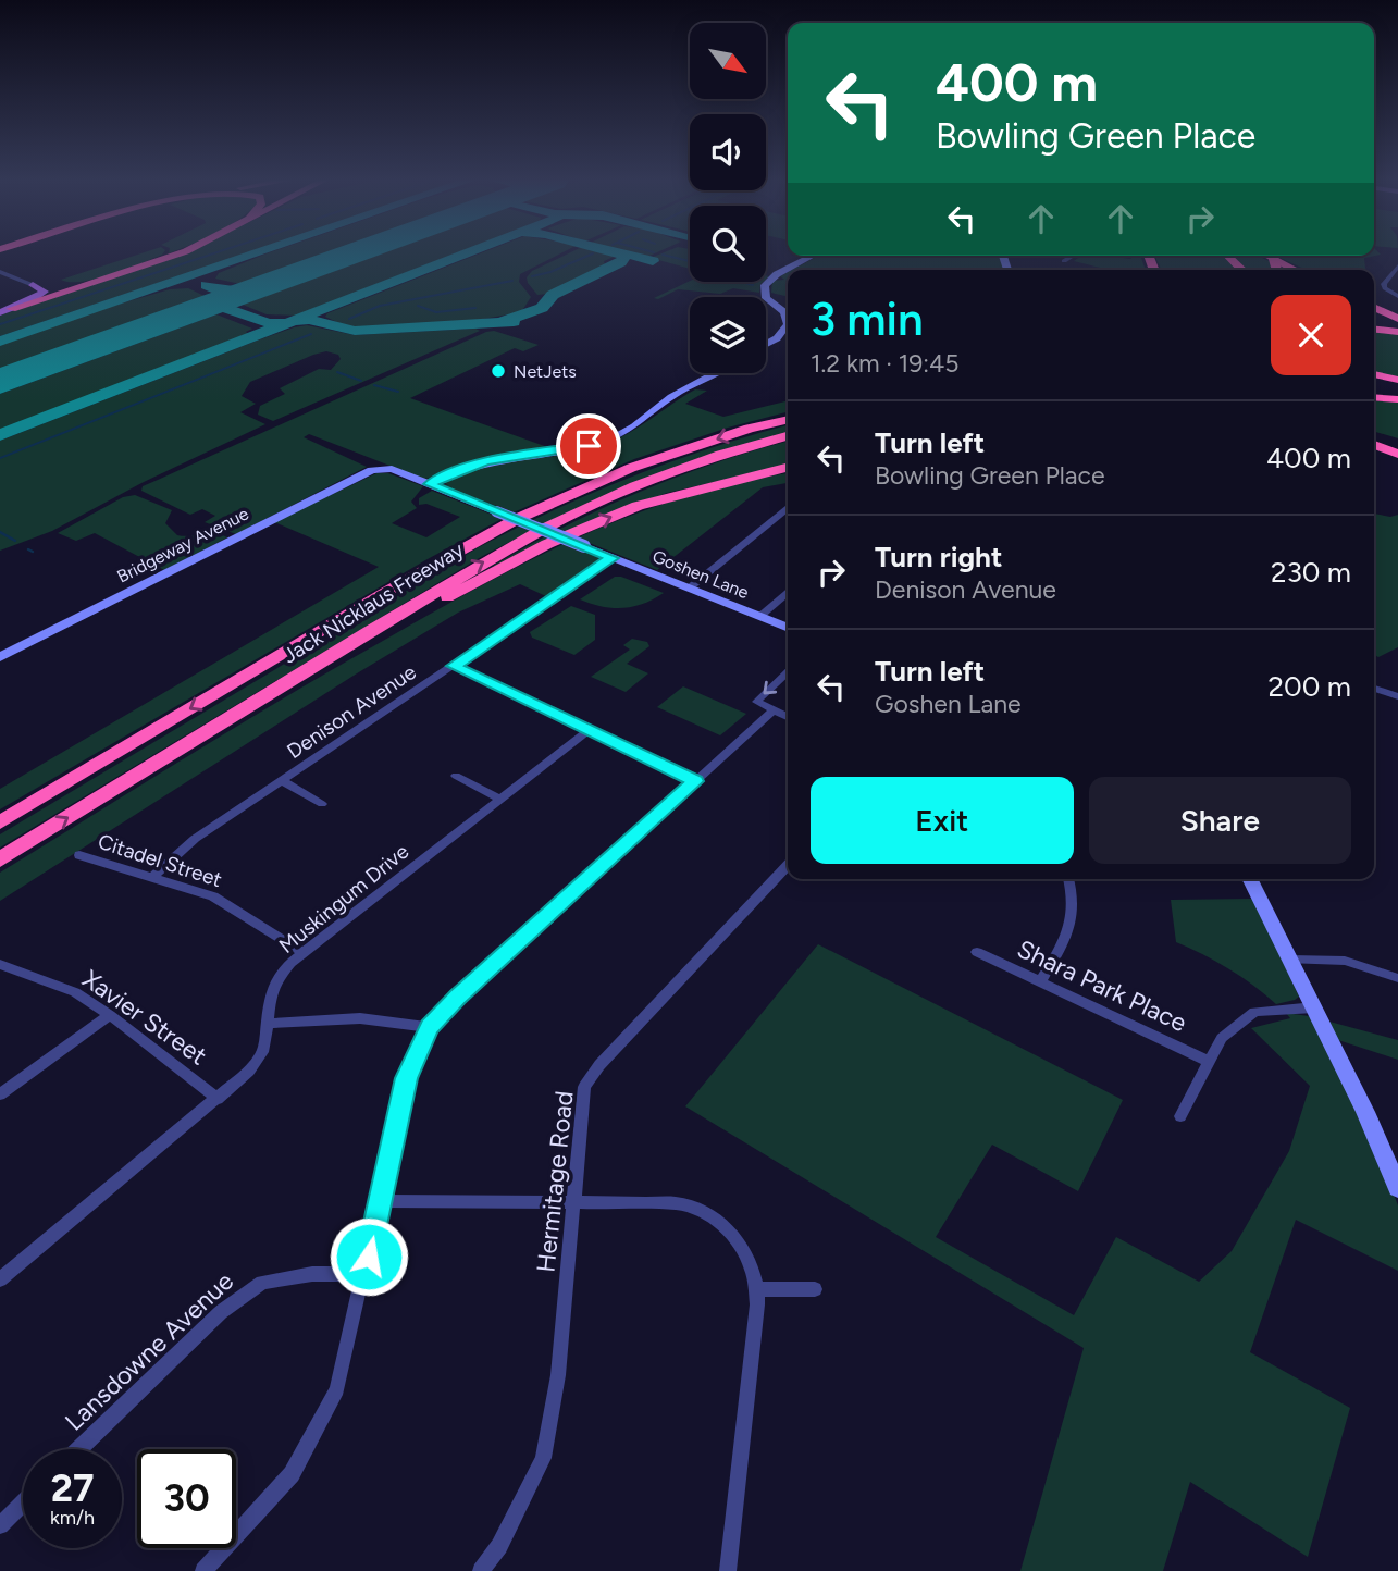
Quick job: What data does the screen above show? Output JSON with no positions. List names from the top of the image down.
{
  "streets": {
    "highway": ["Jack Nicklaus Freeway"],
    "street": [
      "Bridgeway Avenue",
      "Goshen Lane",
      "Denison Avenue",
      "Citadel Street",
      "Muskingum Drive",
      "Shara Park Place",
      "Xavier Street",
      "Hermitage Road",
      "Lansdowne Avenue"
    ]
  },
  "crossings": [
    ["Bridgeway Avenue", "Goshen Lane"],
    ["Goshen Lane", "Denison Avenue"],
    ["Denison Avenue", "Citadel Street"],
    ["Citadel Street", "Muskingum Drive"],
    ["Muskingum Drive", "Xavier Street"]
  ],
  "places": ["NetJets"],
  "north": "bottom right",
  "page": {
    "turn": ["400 m", "Bowling Green Place"],
    "heading": ["3 min", "1.2 km · 19:45"],
    "list": [
      {
        "name": "Turn left",
        "note": "Bowling Green Place",
        "value": "400 m"
      },
      {
        "name": "Turn right",
        "note": "Denison Avenue",
        "value": "230 m"
      },
      {
        "name": "Turn left",
        "note": "Goshen Lane",
        "value": "200 m"
      }
    ],
    "buttons": ["Exit", "Share"],
    "speed": "27 km/h",
    "limit": "30"
  }
}
